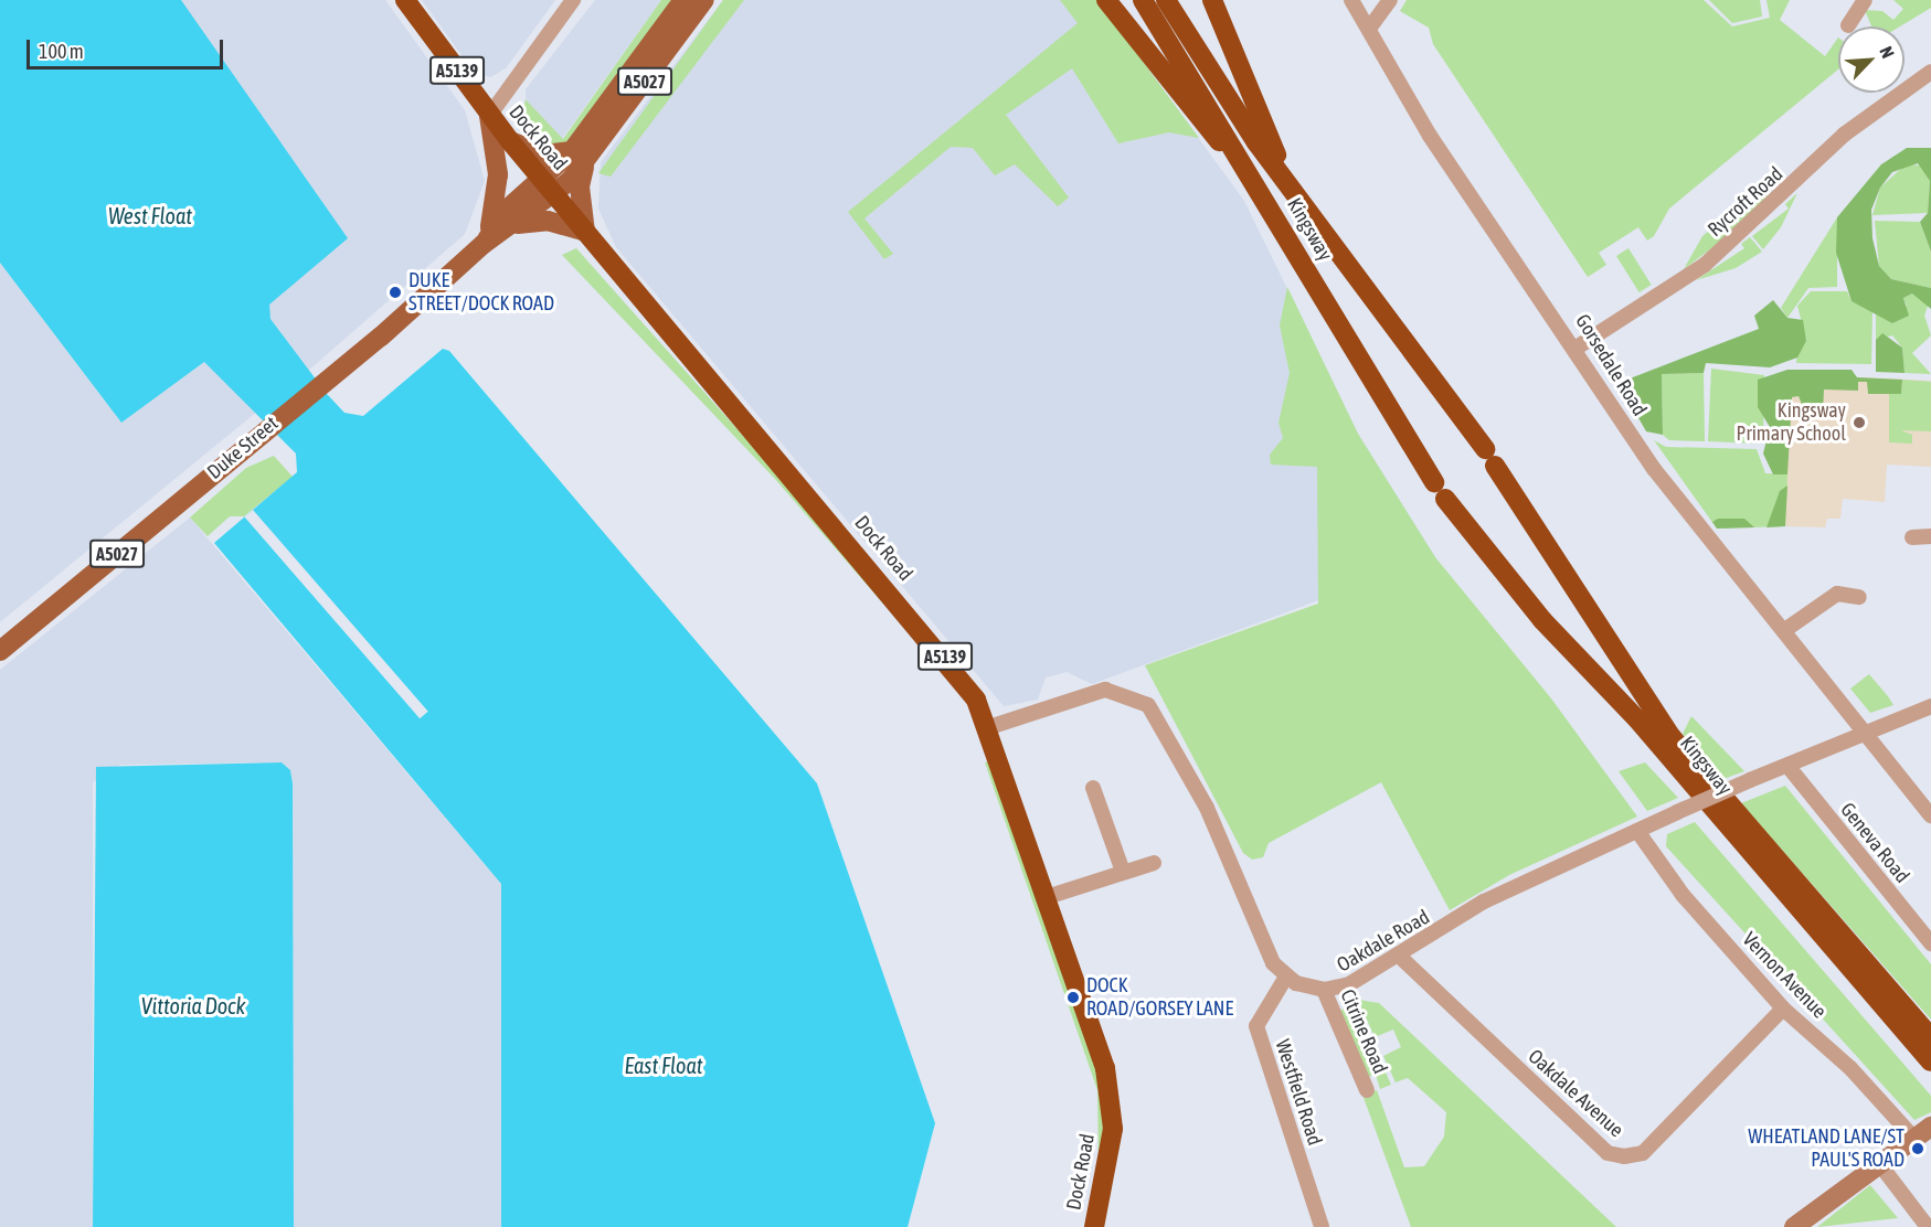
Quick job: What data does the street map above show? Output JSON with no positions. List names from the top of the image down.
{
  "streets": {
    "highway": ["A5139", "Dock Road", "Kingsway"],
    "main road": ["A5027", "Duke Street"],
    "street": [
      "Rycroft Road",
      "Gorsedale Road",
      "Geneva Road",
      "Oakdale Road",
      "Vernon Avenue",
      "Citrine Road",
      "Westfield Road",
      "Oakdale Avenue"
    ]
  },
  "crossings": [
    ["A5027", "Dock Road"],
    ["A5027", "Duke Street"],
    ["Dock Road", "Duke Street"],
    ["Rycroft Road", "Gorsedale Road"],
    ["Gorsedale Road", "Oakdale Road"],
    ["Geneva Road", "Oakdale Road"],
    ["Oakdale Road", "Vernon Avenue"],
    ["Oakdale Road", "Citrine Road"],
    ["Oakdale Road", "Westfield Road"],
    ["Oakdale Road", "Oakdale Avenue"],
    ["Vernon Avenue", "Oakdale Avenue"]
  ],
  "water": ["West Float", "Vittoria Dock", "East Float"],
  "places": [
    "DUKE STREET/DOCK ROAD",
    "Kingsway Primary School",
    "DOCK ROAD/GORSEY LANE",
    "WHEATLAND LANE/ST PAUL'S ROAD"
  ],
  "scale_bar": "100 m",
  "north": "top right"
}
